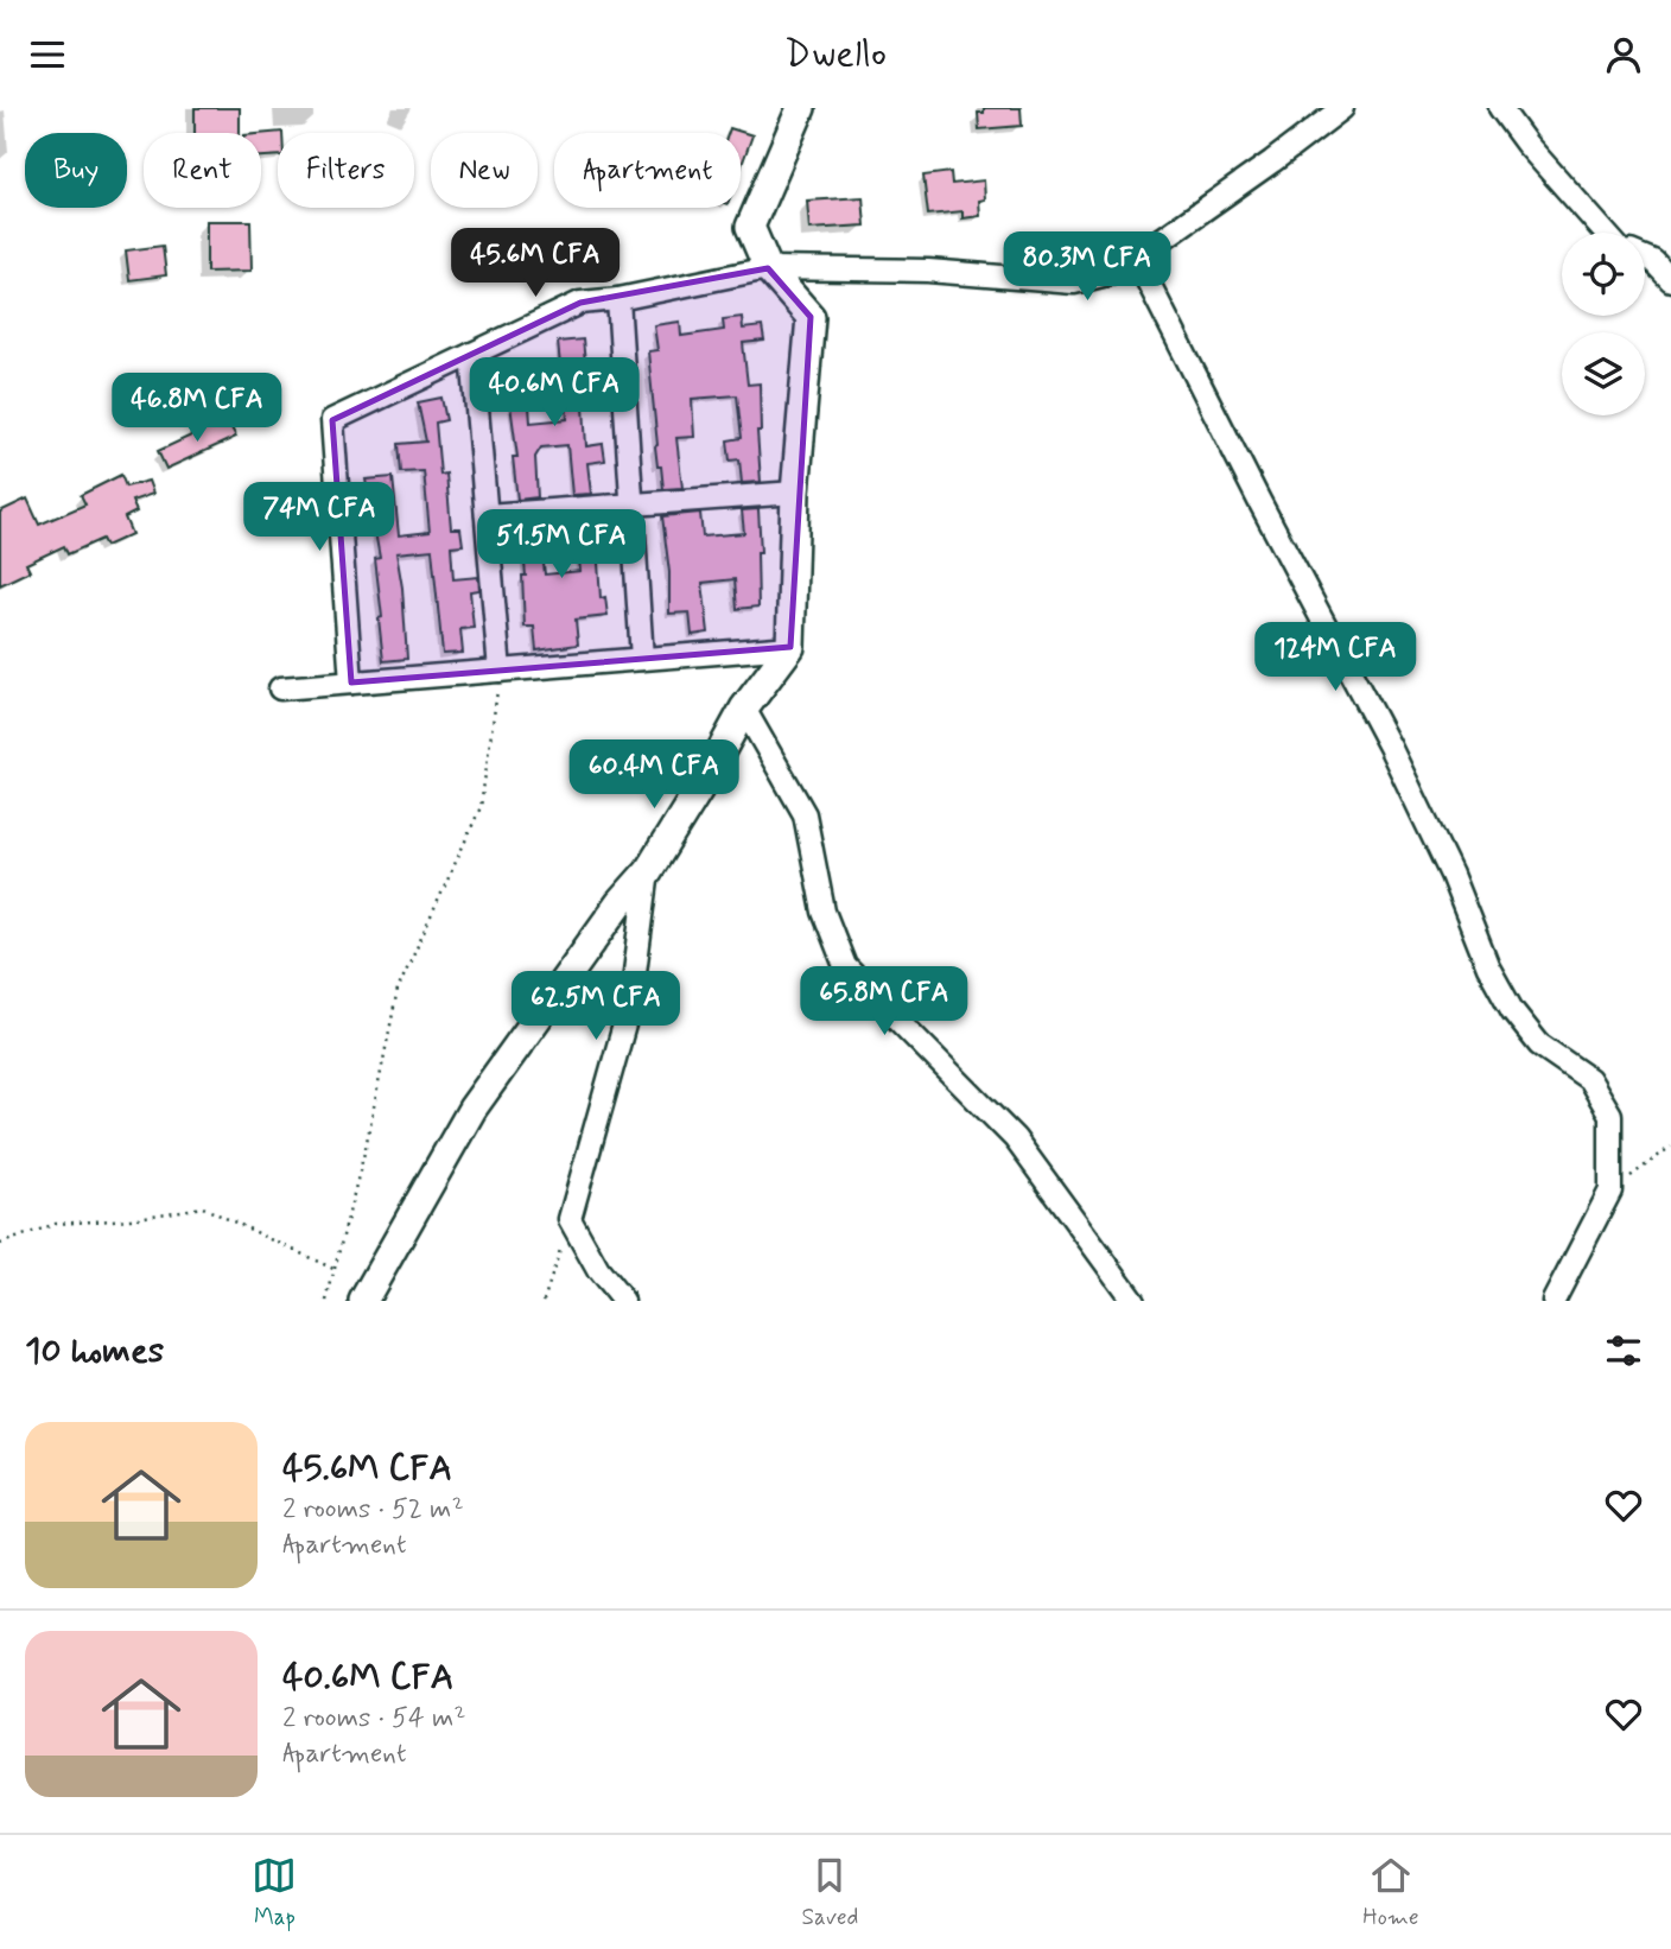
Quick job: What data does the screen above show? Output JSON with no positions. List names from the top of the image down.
{
  "page": {
    "header": "Dwello",
    "chip": [
      "Buy",
      "Rent",
      "Filters",
      "New",
      "Apartment"
    ],
    "price": [
      "45.6M CFA",
      "80.3M CFA",
      "40.6M CFA",
      "46.8M CFA",
      "74M CFA",
      "51.5M CFA",
      "124M CFA",
      "60.4M CFA",
      "65.8M CFA",
      "62.5M CFA"
    ],
    "heading": "10 homes",
    "list": [
      {
        "name": "45.6M CFA",
        "note": "2 rooms · 52 m² · Apartment"
      },
      {
        "name": "40.6M CFA",
        "note": "2 rooms · 54 m² · Apartment"
      }
    ],
    "tabs": ["Map", "Saved", "Home"]
  }
}
